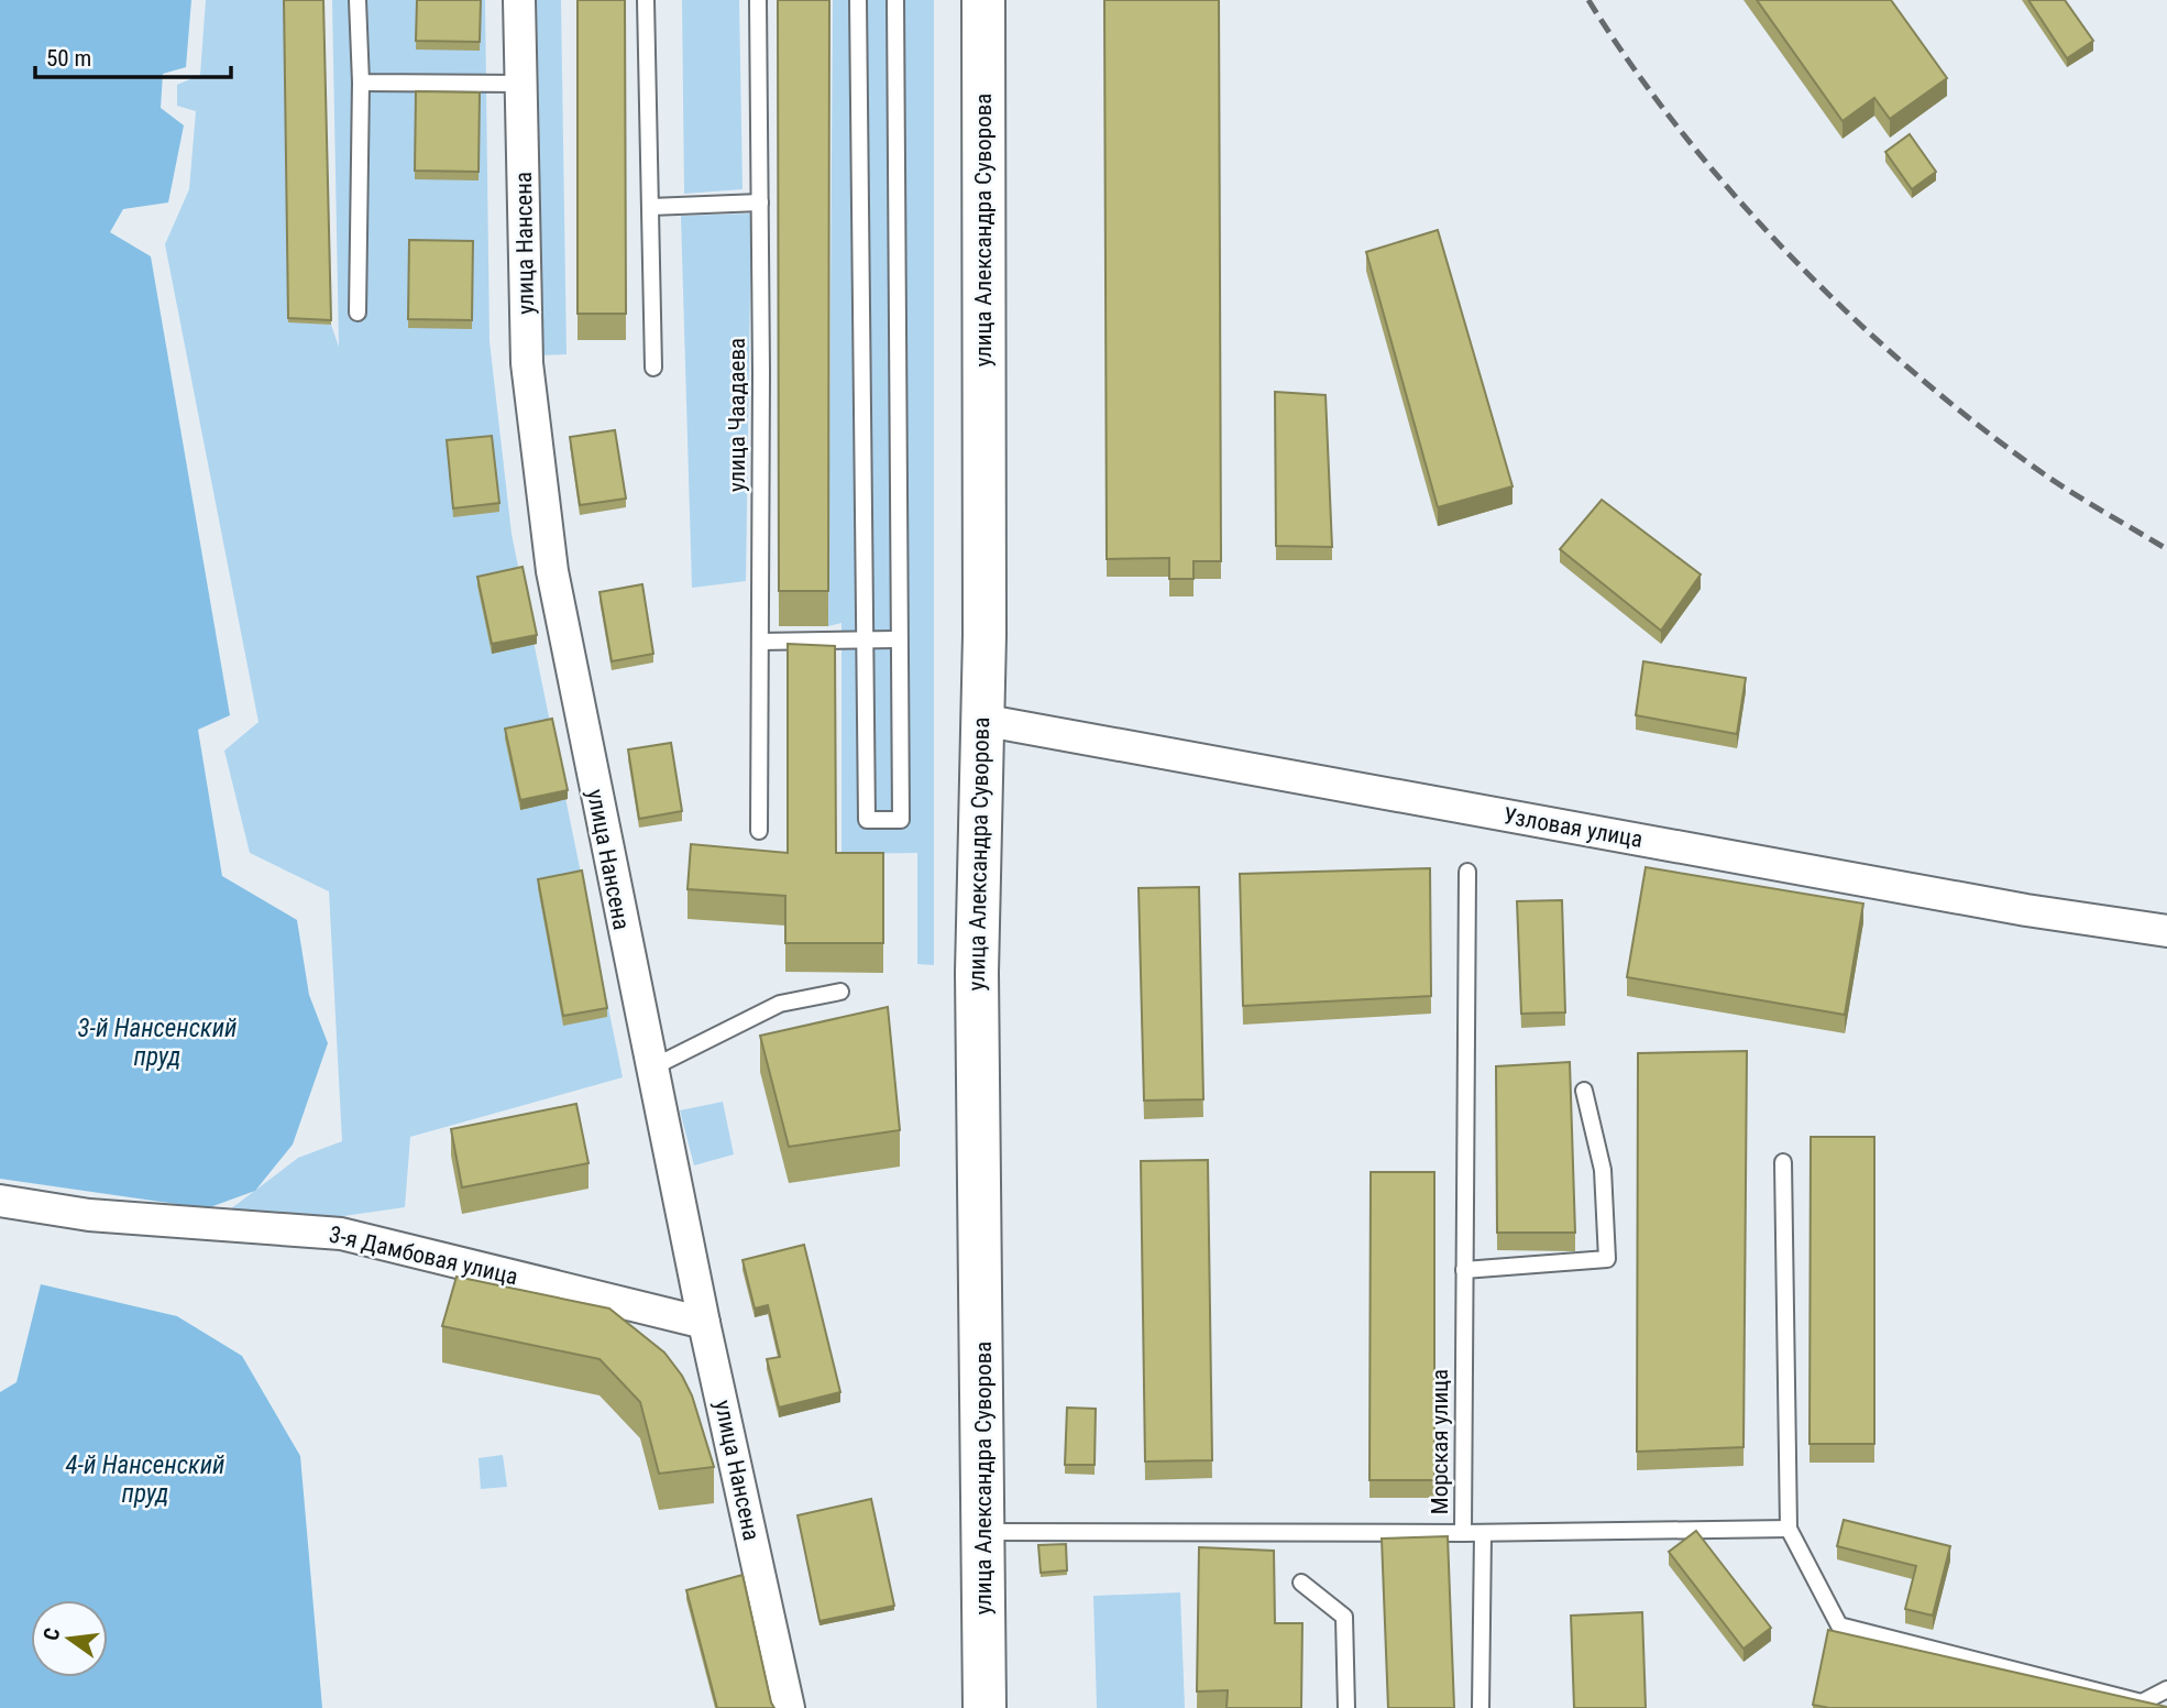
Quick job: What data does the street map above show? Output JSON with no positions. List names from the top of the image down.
{
  "streets": {
    "main road": ["улица Александра Суворова"],
    "street": ["улица Нансена", "Узловая улица", "3-я Дамбовая улица"],
    "lane": ["улица Чаадаева", "Морская улица"]
  },
  "crossings": [
    ["улица Александра Суворова", "Узловая улица"],
    ["улица Александра Суворова", "Морская улица"],
    ["улица Нансена", "3-я Дамбовая улица"]
  ],
  "water": ["3-й Нансенский пруд", "4-й Нансенский пруд"],
  "scale_bar": "50 m",
  "north": "left"
}
